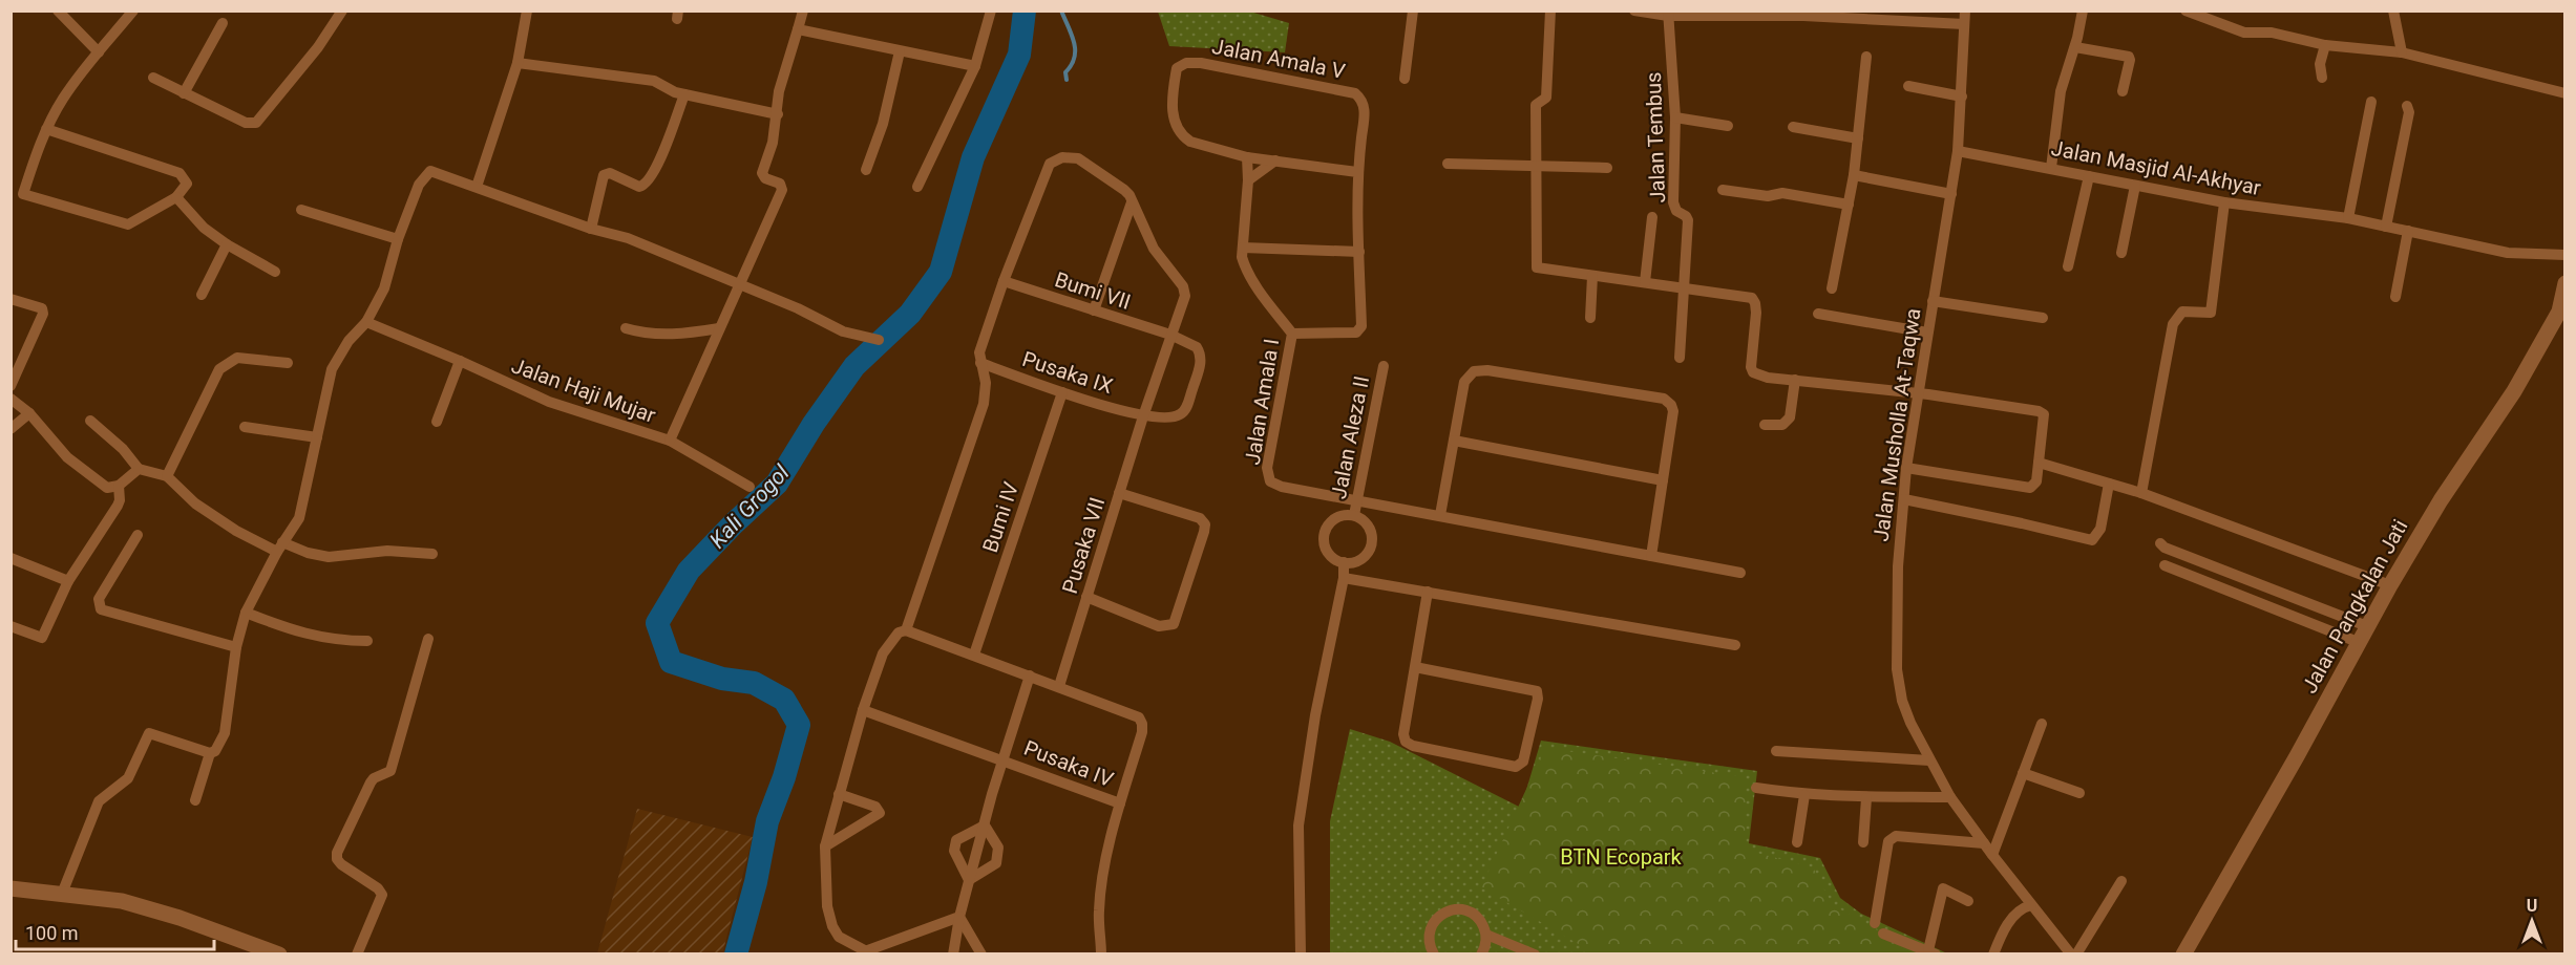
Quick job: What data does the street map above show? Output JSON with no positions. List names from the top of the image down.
{
  "streets": {
    "main road": ["Jalan Pangkalan Jati"],
    "street": [
      "Jalan Amala V",
      "Jalan Tembus",
      "Jalan Masjid Al-Akhyar",
      "Bumi VII",
      "Pusaka IX",
      "Jalan Haji Mujar",
      "Jalan Amala I",
      "Jalan Musholla At-Taqwa",
      "Jalan Aleza II",
      "Bumi IV",
      "Pusaka VII",
      "Pusaka IV"
    ]
  },
  "crossings": [
    ["Jalan Amala V", "Jalan Amala I"],
    ["Jalan Masjid Al-Akhyar", "Jalan Musholla At-Taqwa"],
    ["Bumi VII", "Pusaka IX"],
    ["Bumi VII", "Pusaka VII"],
    ["Pusaka IX", "Bumi IV"],
    ["Pusaka IX", "Pusaka VII"],
    ["Jalan Amala I", "Jalan Aleza II"]
  ],
  "water": ["Kali Grogol"],
  "parks": ["BTN Ecopark"],
  "scale_bar": "100 m",
  "north": "top"
}
